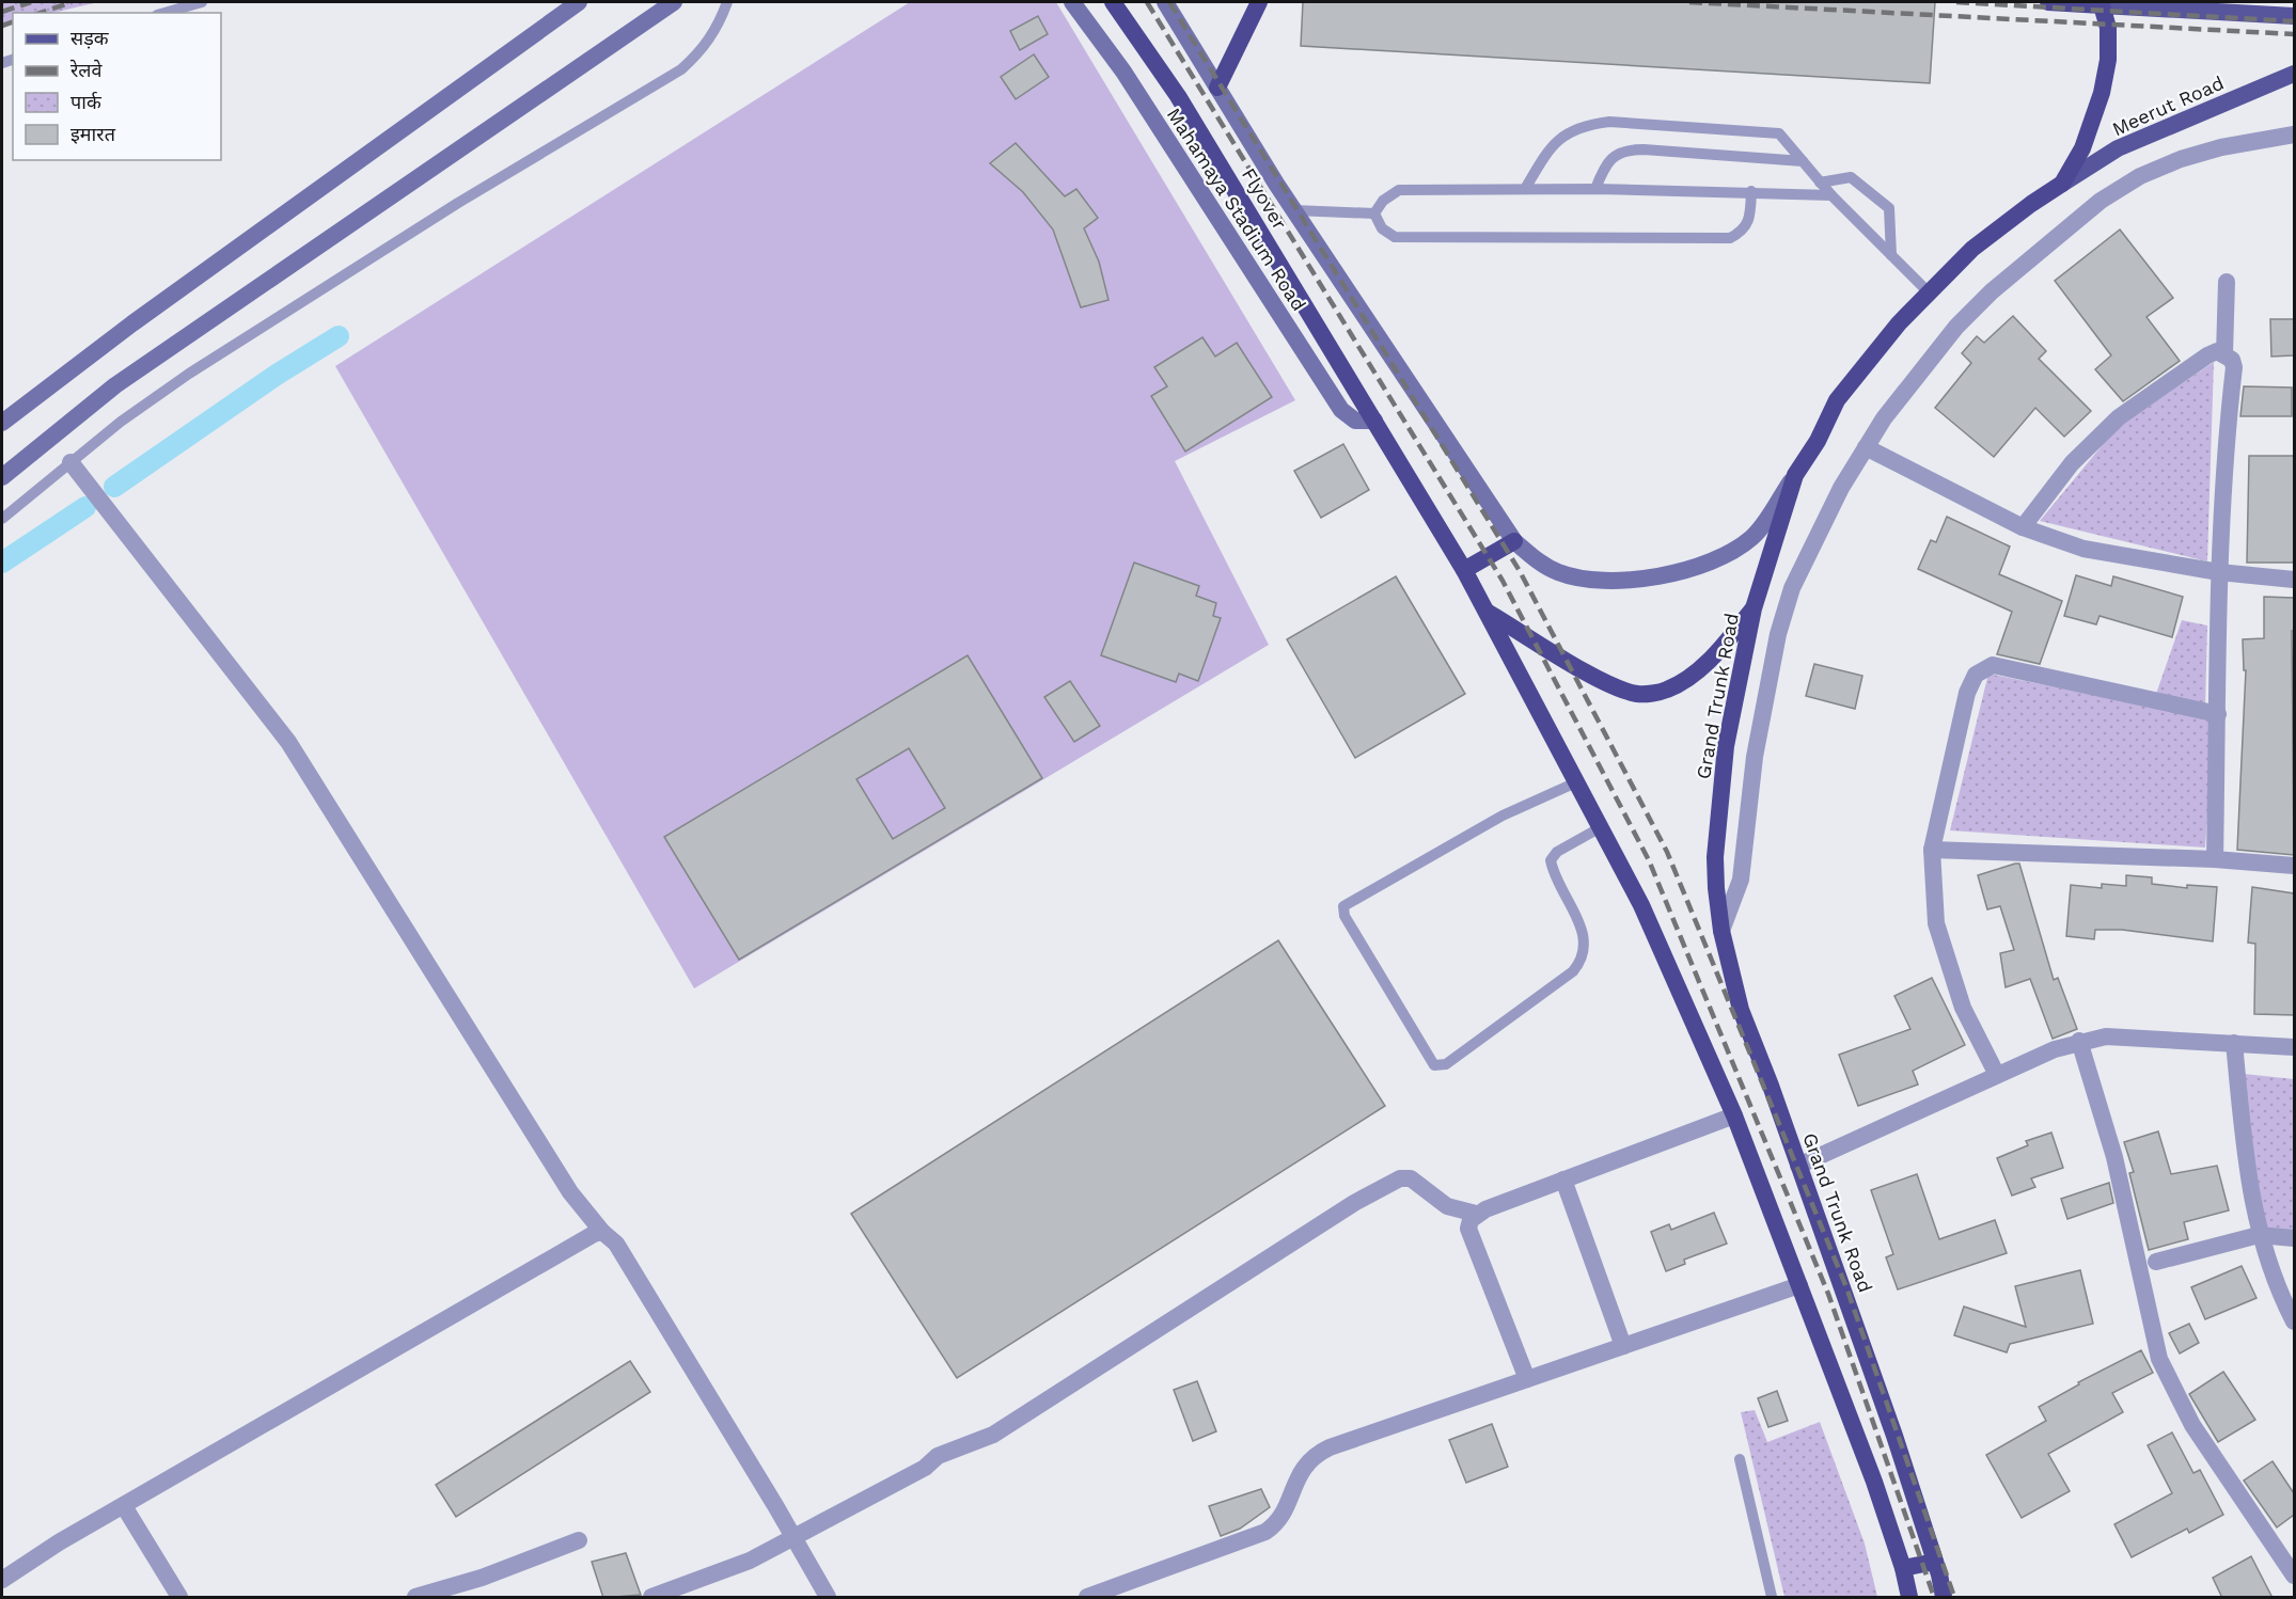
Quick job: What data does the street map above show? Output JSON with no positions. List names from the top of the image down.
{
  "streets": {
    "highway": ["Flyover", "Grand Trunk Road"],
    "main road": ["Meerut Road", "Mahamaya Stadium Road"]
  },
  "crossings": [
    ["Meerut Road", "Grand Trunk Road"],
    ["Flyover", "Mahamaya Stadium Road"]
  ],
  "legend": [
    "सड़क",
    "रेलवे",
    "पार्क",
    "इमारत"
  ]
}
